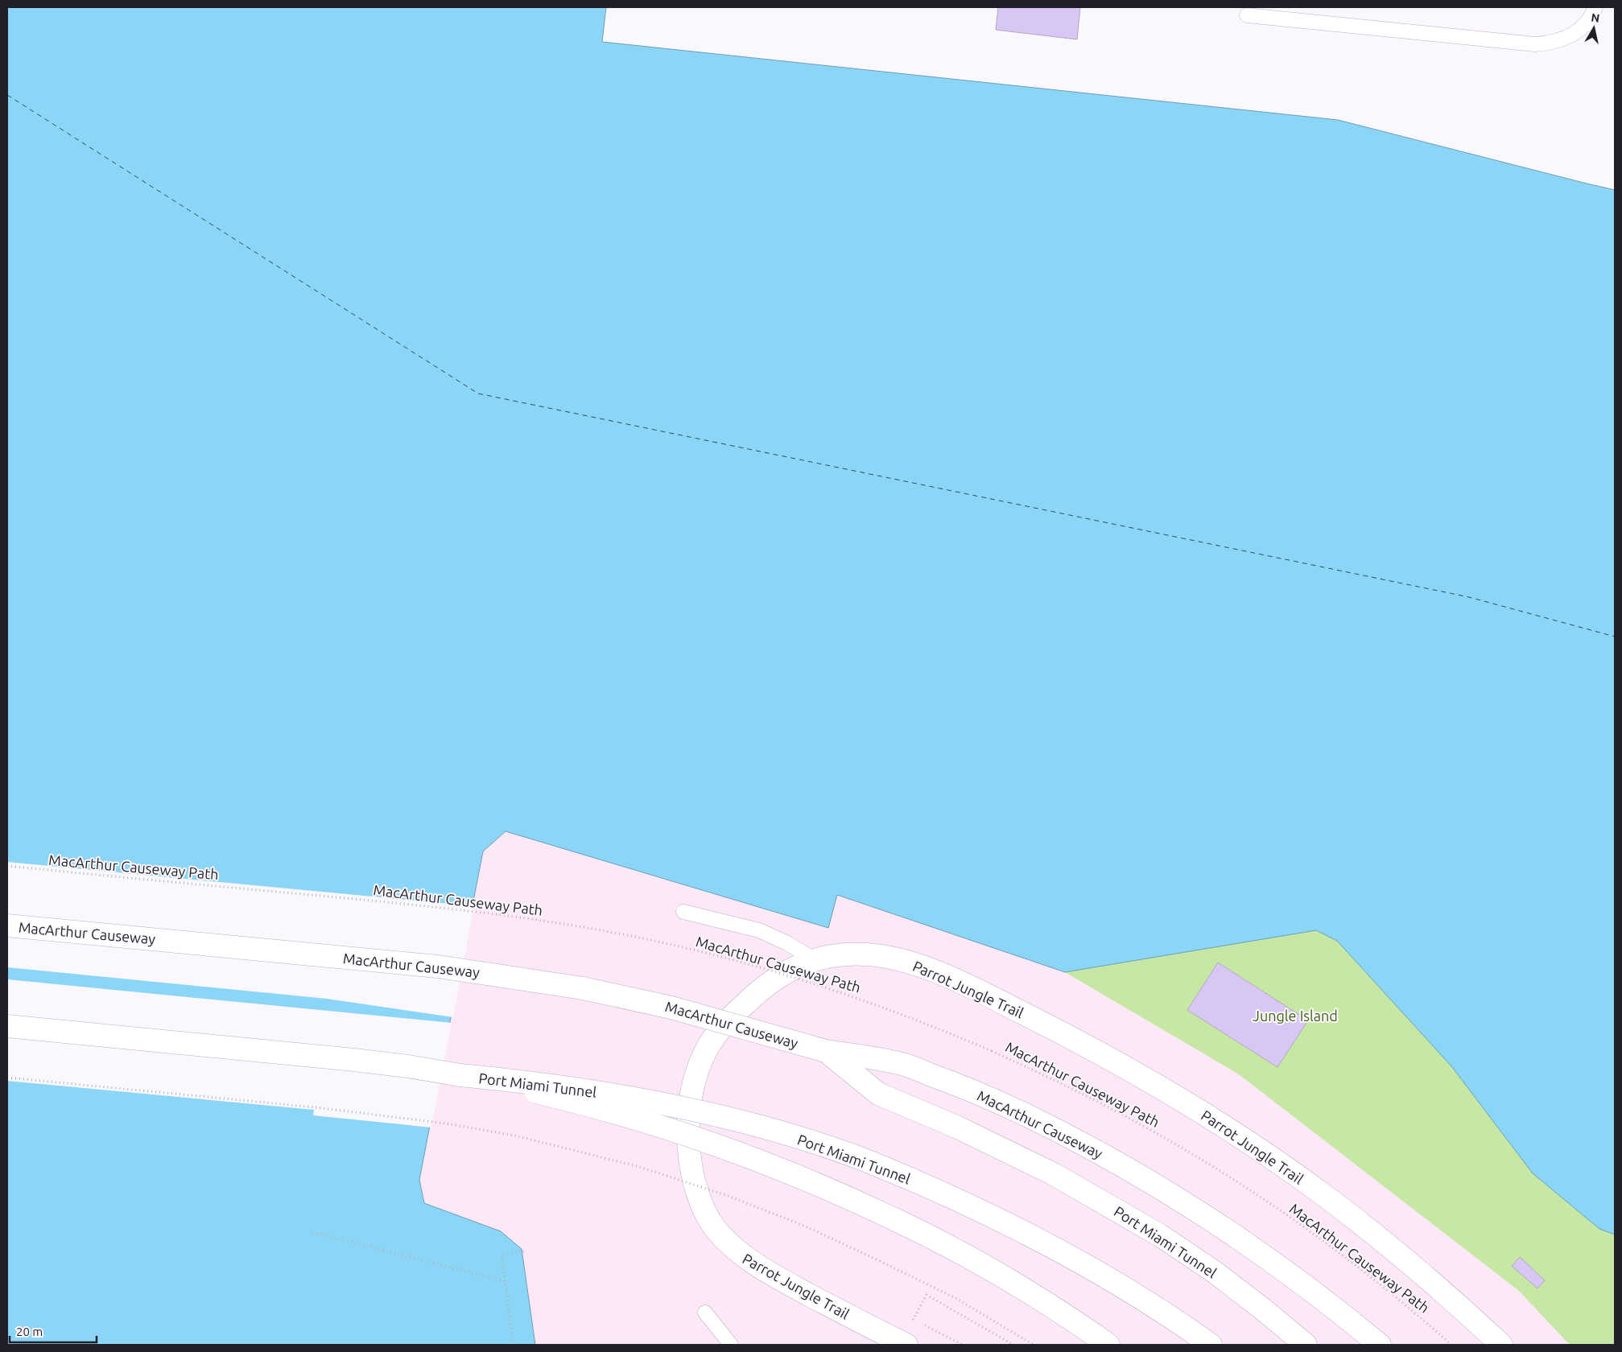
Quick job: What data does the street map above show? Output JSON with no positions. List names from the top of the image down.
{
  "streets": {
    "main road": ["MacArthur Causeway", "Parrot Jungle Trail", "Port Miami Tunnel"],
    "path": ["MacArthur Causeway Path"]
  },
  "crossings": [
    ["MacArthur Causeway", "Port Miami Tunnel"]
  ],
  "parks": ["Jungle Island"],
  "scale_bar": "20 m",
  "north": "top"
}
